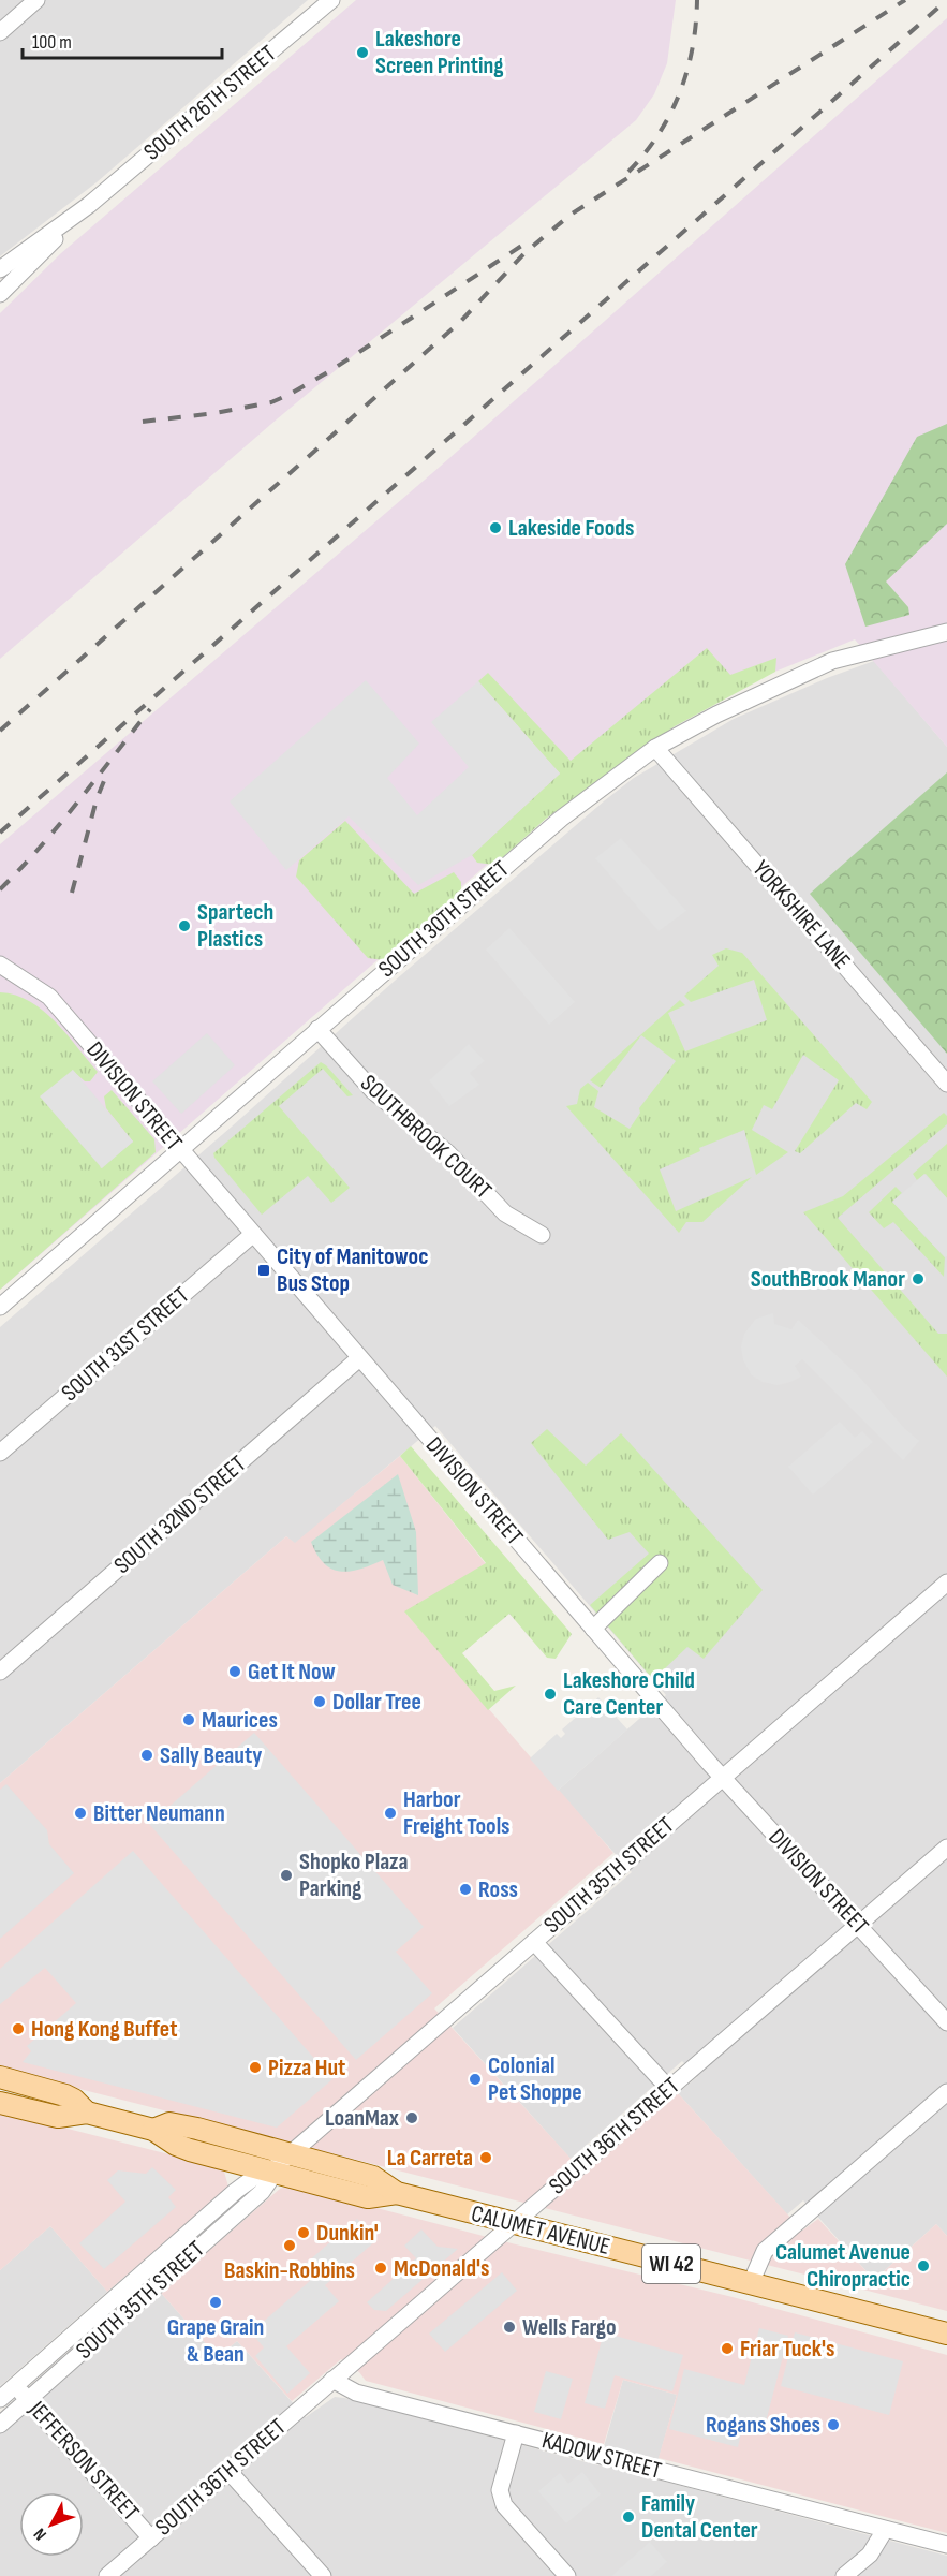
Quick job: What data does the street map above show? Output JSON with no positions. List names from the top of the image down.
{
  "streets": {
    "main road": ["CALUMET AVENUE", "WI 42"],
    "street": [
      "SOUTH 26TH STREET",
      "YORKSHIRE LANE",
      "SOUTH 30TH STREET",
      "DIVISION STREET",
      "SOUTHBROOK COURT",
      "SOUTH 31ST STREET",
      "SOUTH 32ND STREET",
      "SOUTH 35TH STREET",
      "SOUTH 36TH STREET",
      "KADOW STREET",
      "JEFFERSON STREET"
    ]
  },
  "crossings": [
    ["YORKSHIRE LANE", "SOUTH 30TH STREET"],
    ["SOUTH 30TH STREET", "DIVISION STREET"],
    ["SOUTH 30TH STREET", "SOUTHBROOK COURT"],
    ["DIVISION STREET", "SOUTH 31ST STREET"],
    ["DIVISION STREET", "SOUTH 32ND STREET"],
    ["DIVISION STREET", "SOUTH 35TH STREET"],
    ["DIVISION STREET", "SOUTH 36TH STREET"],
    ["SOUTH 35TH STREET", "CALUMET AVENUE"],
    ["SOUTH 35TH STREET", "JEFFERSON STREET"],
    ["SOUTH 36TH STREET", "CALUMET AVENUE"],
    ["SOUTH 36TH STREET", "KADOW STREET"],
    ["SOUTH 36TH STREET", "JEFFERSON STREET"]
  ],
  "places": {
    "other": [
      "Lakeshore Screen Printing",
      "Lakeside Foods",
      "Spartech Plastics",
      "SouthBrook Manor",
      "Get It Now",
      "Lakeshore Child Care Center",
      "Dollar Tree",
      "Maurices",
      "Sally Beauty",
      "Bitter Neumann",
      "Harbor Freight Tools",
      "Shopko Plaza Parking",
      "Ross",
      "Hong Kong Buffet",
      "Pizza Hut",
      "Colonial Pet Shoppe",
      "LoanMax",
      "La Carreta",
      "Dunkin'",
      "Baskin-Robbins",
      "Calumet Avenue Chiropractic",
      "McDonald's",
      "Grape Grain & Bean",
      "Wells Fargo",
      "Friar Tuck's",
      "Rogans Shoes",
      "Family Dental Center"
    ],
    "transit": ["City of Manitowoc Bus Stop"]
  },
  "scale_bar": "100 m",
  "north": "bottom left"
}
